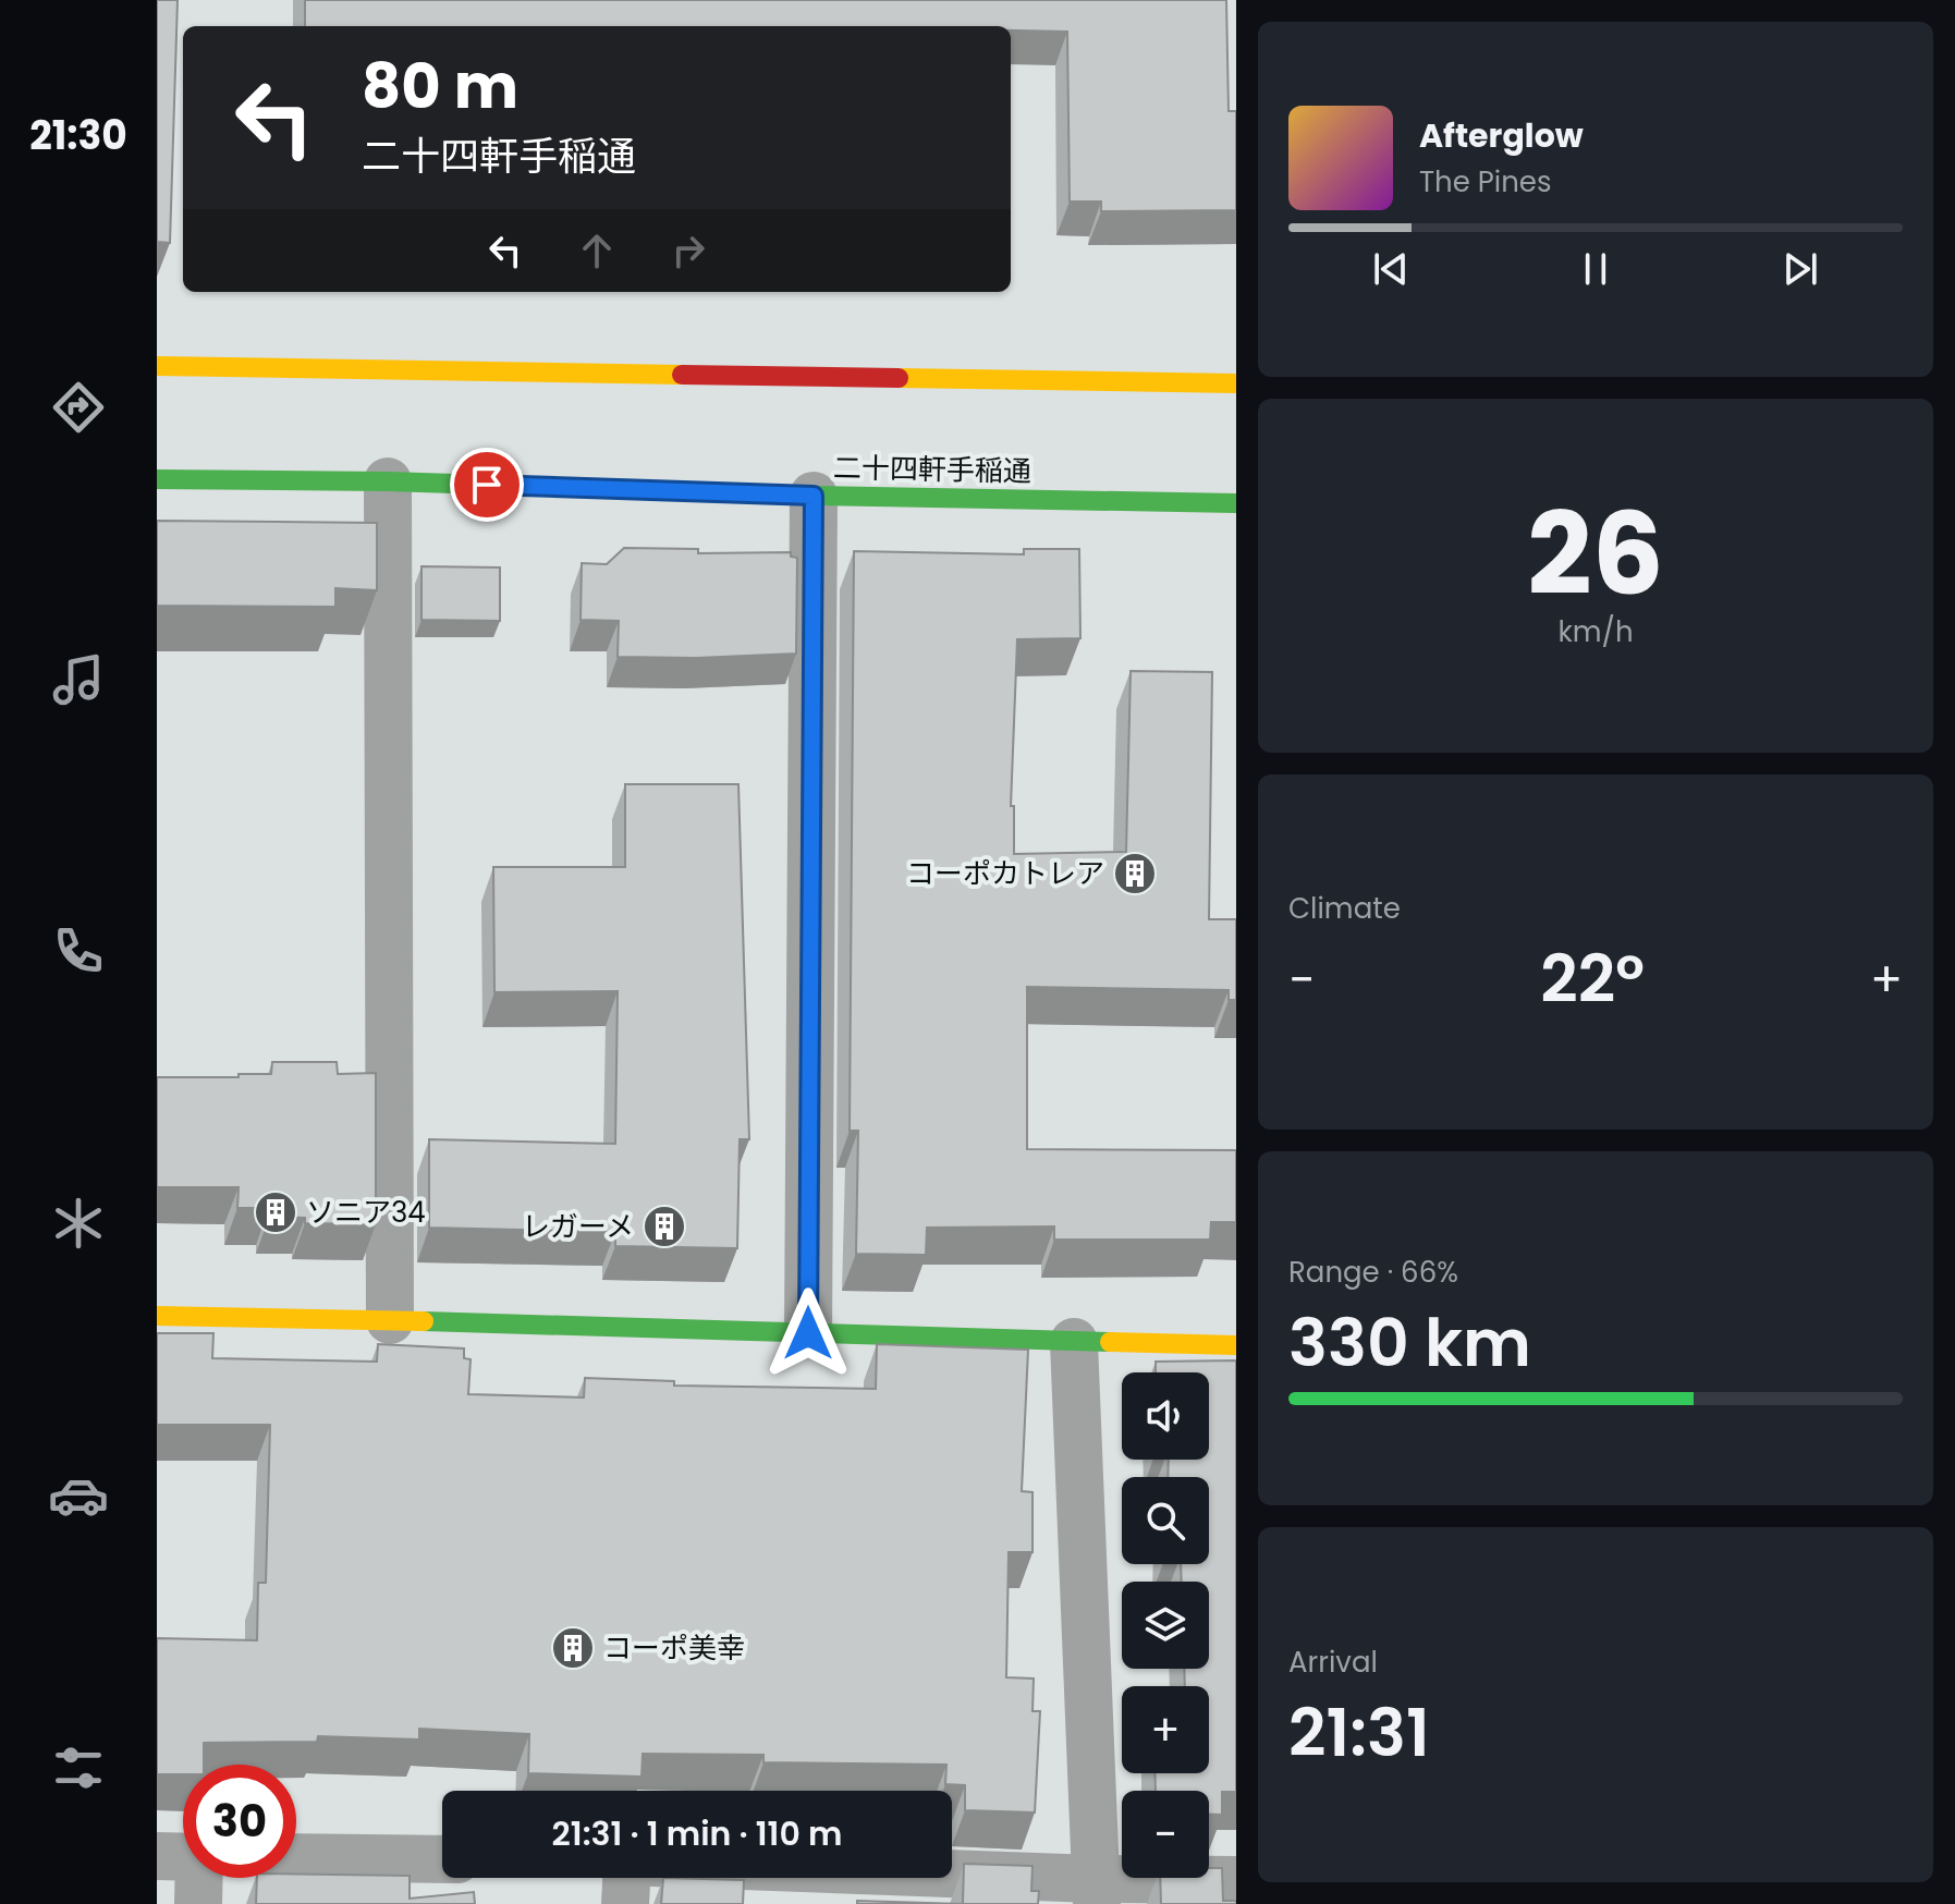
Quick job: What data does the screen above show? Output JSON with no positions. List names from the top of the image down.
{
  "streets": {
    "street": ["二十四軒手稲通"]
  },
  "places": {
    "building": [
      "コーポカトレア",
      "ソニア34",
      "レガーメ",
      "コーポ美幸"
    ]
  },
  "page": {
    "tabs": "21:30",
    "turn": ["80 m", "二十四軒手稲通"],
    "song": ["Afterglow", "The Pines"],
    "tile": [
      ["26", "km/h"],
      "Climate",
      ["Range · 66%", "330 km"],
      ["Arrival", "21:31"]
    ],
    "heat": ["−", "22°", "+"],
    "map_buttons": ["+", "−"],
    "limit": "30",
    "trip": "21:31 · 1 min · 110 m"
  }
}
